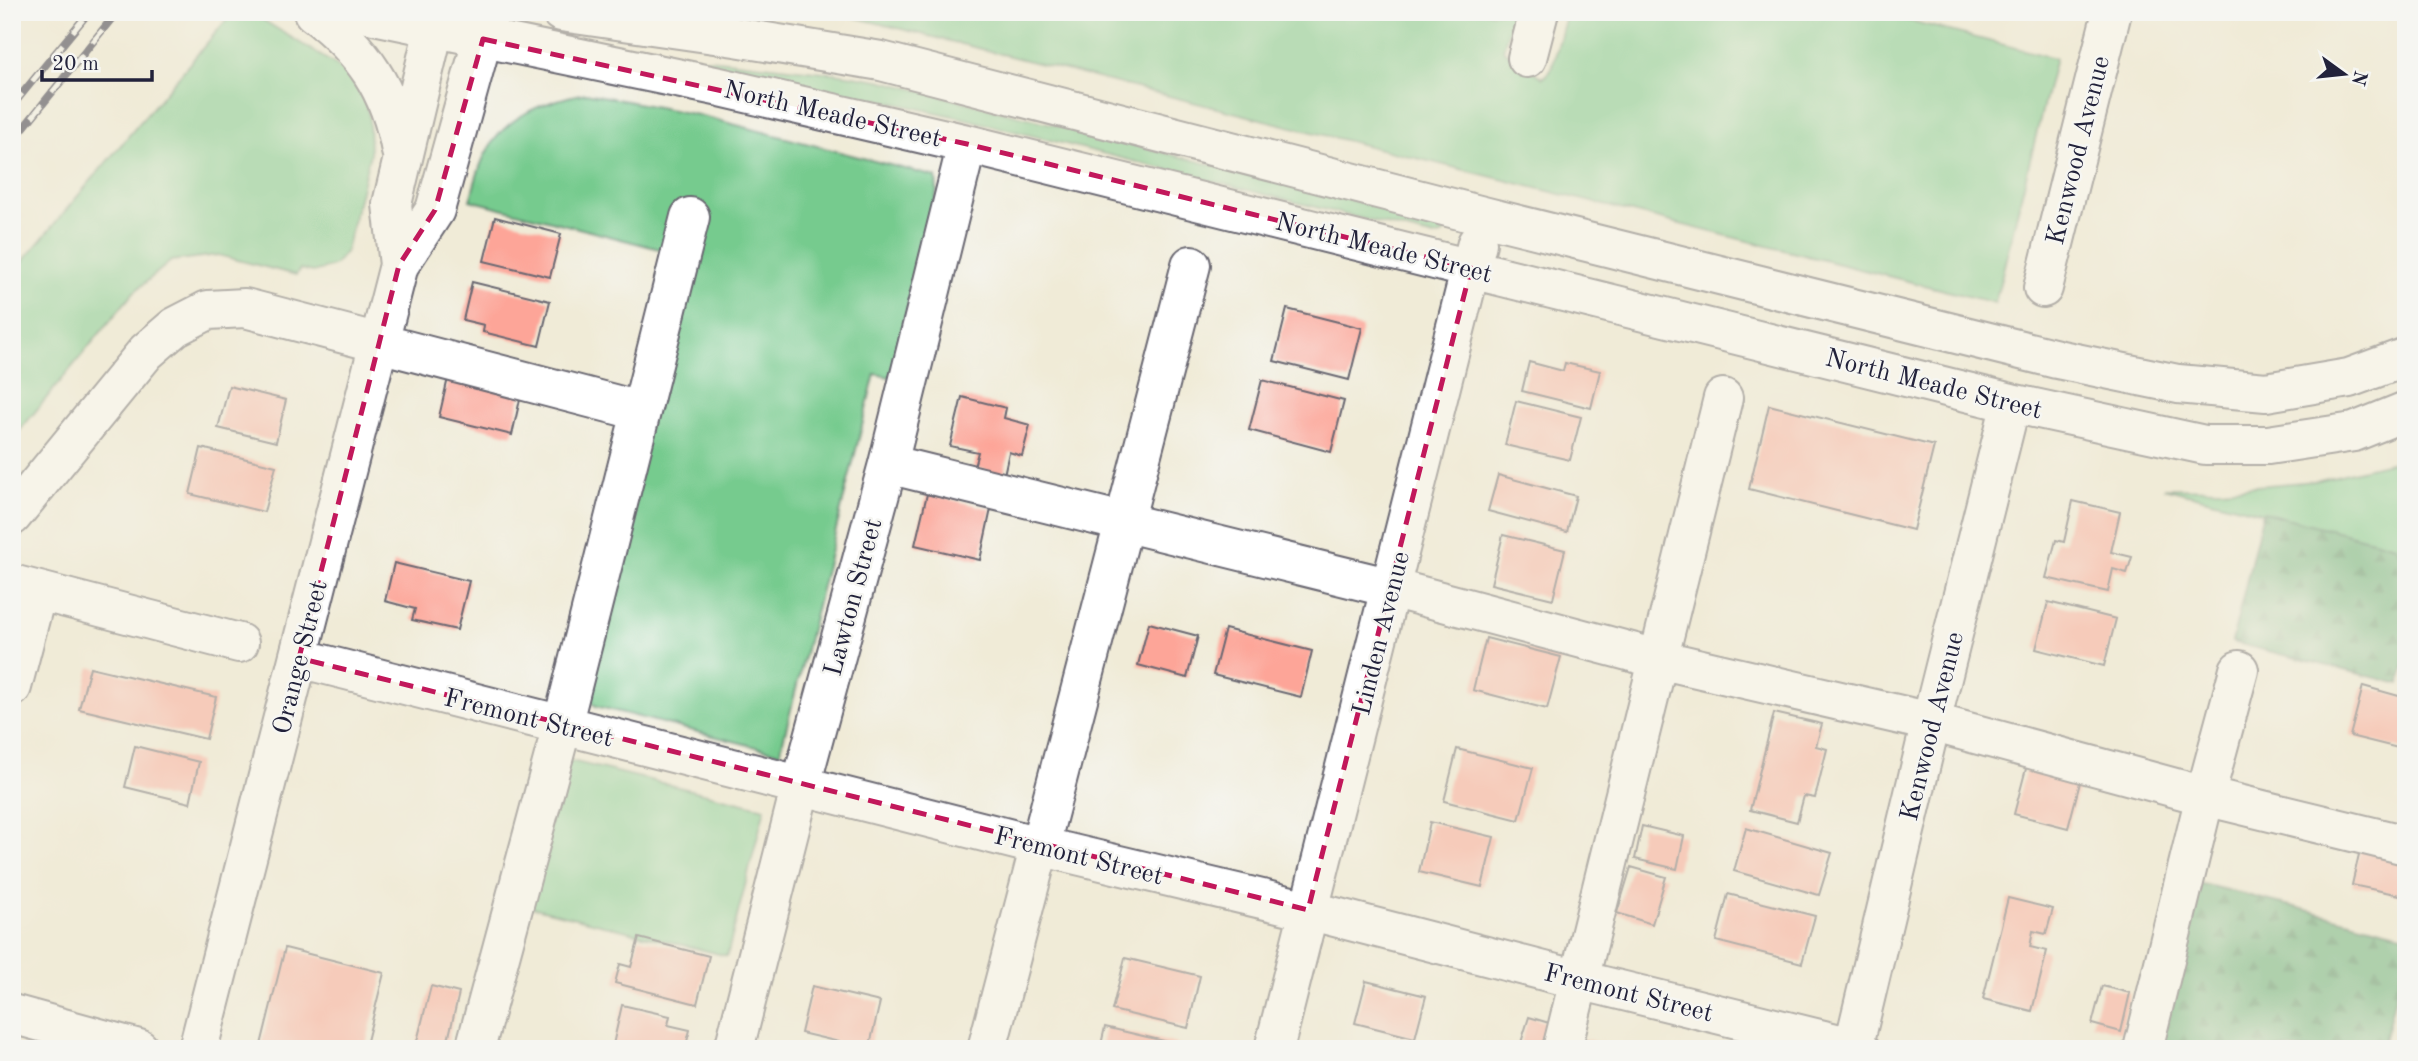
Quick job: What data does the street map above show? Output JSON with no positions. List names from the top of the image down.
{
  "streets": {
    "street": [
      "North Meade Street",
      "Kenwood Avenue",
      "Lawton Street",
      "Linden Avenue",
      "Orange Street",
      "Fremont Street"
    ]
  },
  "crossings": [
    ["North Meade Street", "Kenwood Avenue"],
    ["North Meade Street", "Lawton Street"],
    ["North Meade Street", "Linden Avenue"],
    ["North Meade Street", "Orange Street"],
    ["Kenwood Avenue", "Fremont Street"],
    ["Lawton Street", "Fremont Street"],
    ["Linden Avenue", "Fremont Street"],
    ["Orange Street", "Fremont Street"]
  ],
  "scale_bar": "20 m",
  "north": "right"
}
